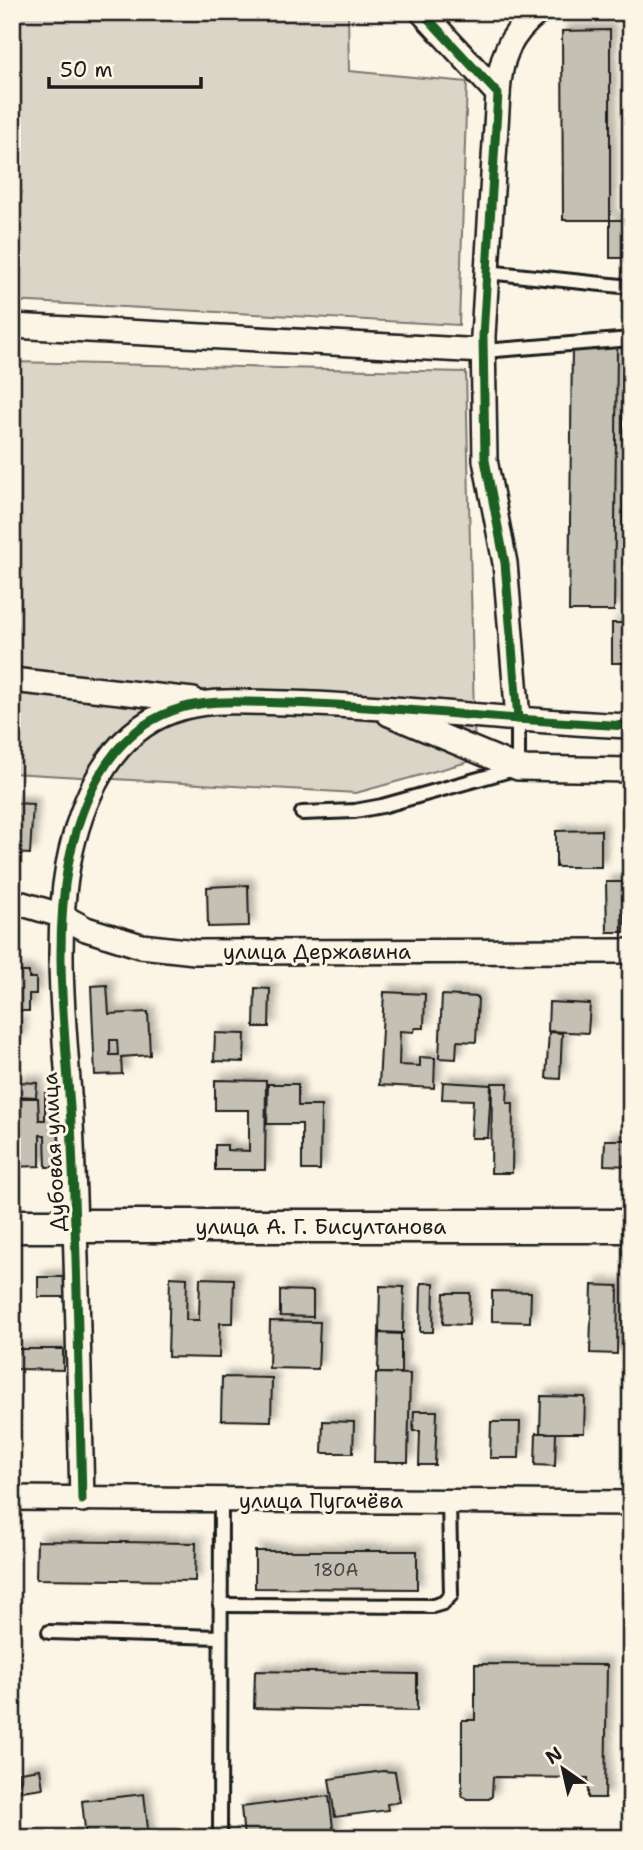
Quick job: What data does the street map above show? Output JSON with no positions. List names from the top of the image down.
{
  "streets": {
    "street": [
      "улица Державина",
      "Дубовая улица",
      "улица А. Г. Бисултанова",
      "улица Пугачёва"
    ]
  },
  "crossings": [
    ["улица Державина", "Дубовая улица"],
    ["Дубовая улица", "улица А. Г. Бисултанова"],
    ["Дубовая улица", "улица Пугачёва"]
  ],
  "house_numbers": ["180А"],
  "scale_bar": "50 m",
  "north": "top left"
}
